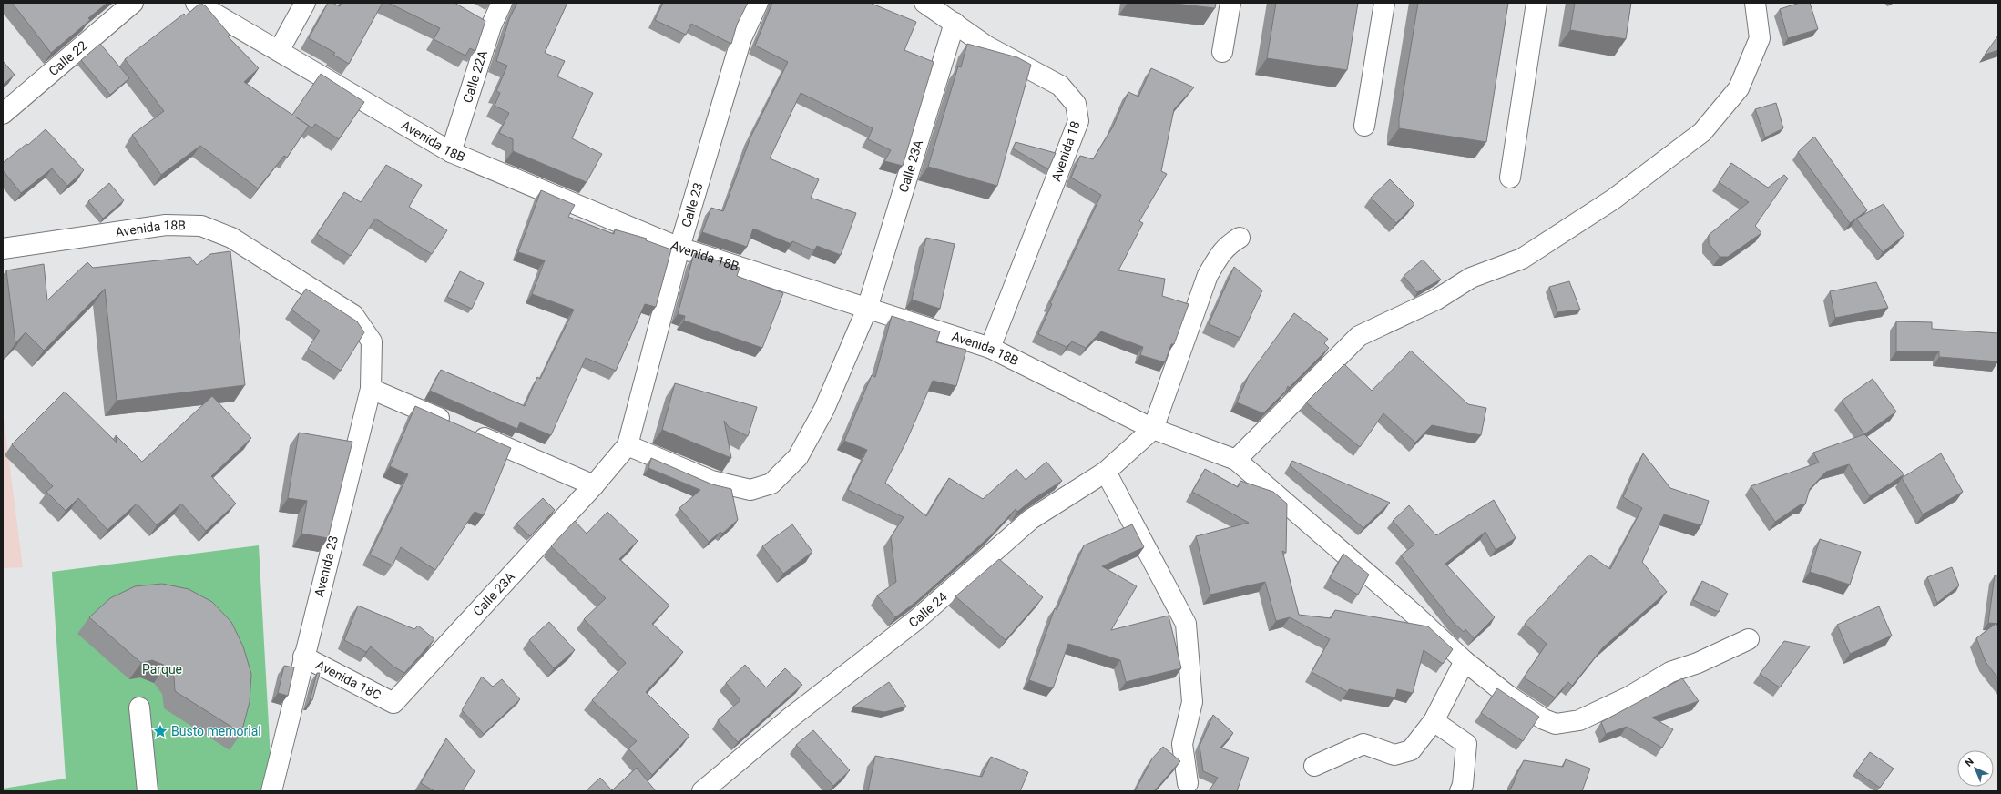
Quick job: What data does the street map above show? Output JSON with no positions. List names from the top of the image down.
{
  "streets": {
    "street": [
      "Calle 22",
      "Calle 22A",
      "Avenida 18B",
      "Avenida 18",
      "Calle 23A",
      "Calle 23",
      "Avenida 23",
      "Calle 24",
      "Avenida 18C"
    ]
  },
  "crossings": [
    ["Calle 22A", "Avenida 18B"],
    ["Avenida 18B", "Avenida 18"],
    ["Avenida 18B", "Calle 23A"],
    ["Avenida 18B", "Calle 23"],
    ["Avenida 18B", "Avenida 23"],
    ["Avenida 18B", "Calle 24"],
    ["Avenida 18", "Calle 23A"],
    ["Calle 23A", "Calle 23"],
    ["Calle 23A", "Avenida 18C"],
    ["Avenida 23", "Avenida 18C"]
  ],
  "parks": ["Parque"],
  "places": {
    "place": ["Busto memorial"]
  },
  "north": "top left"
}
